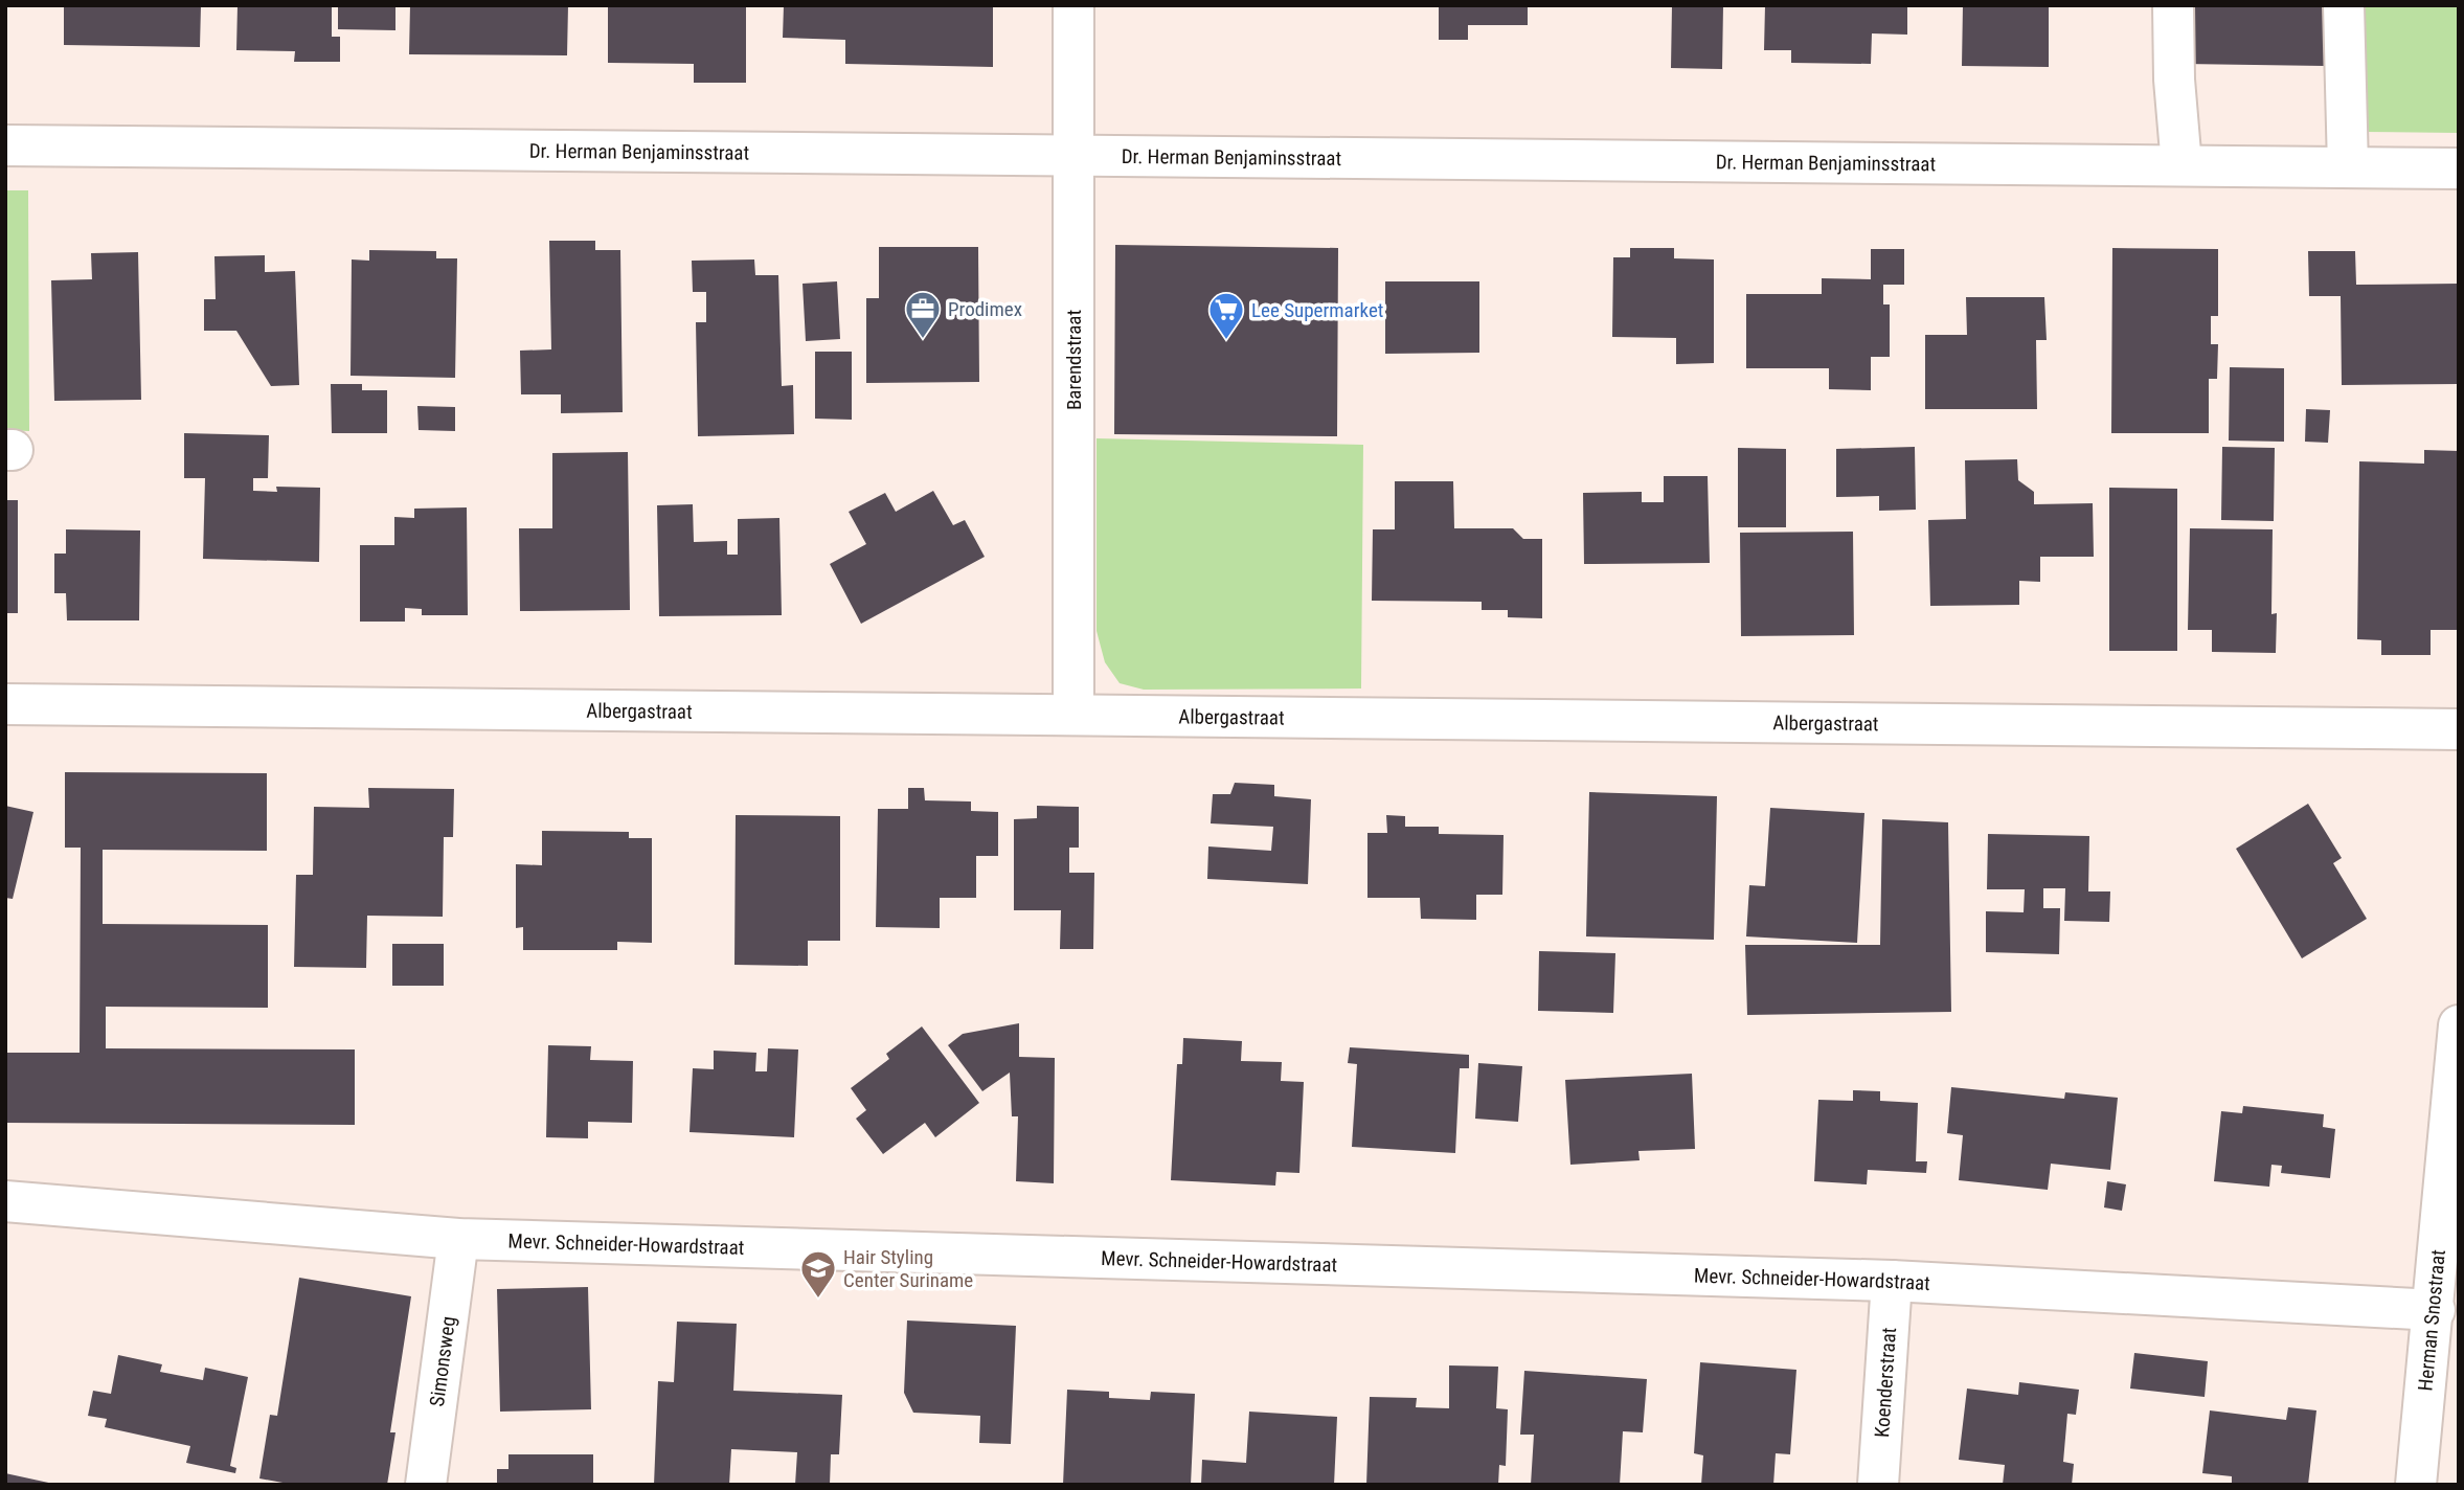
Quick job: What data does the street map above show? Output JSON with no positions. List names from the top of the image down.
{
  "streets": {
    "street": [
      "Dr. Herman Benjaminsstraat",
      "Barendstraat",
      "Albergastraat",
      "Mevr. Schneider-Howardstraat",
      "Herman Snostraat",
      "Simonsweg",
      "Koenderstraat"
    ]
  },
  "crossings": [
    ["Dr. Herman Benjaminsstraat", "Barendstraat"],
    ["Barendstraat", "Albergastraat"],
    ["Mevr. Schneider-Howardstraat", "Herman Snostraat"],
    ["Mevr. Schneider-Howardstraat", "Simonsweg"],
    ["Mevr. Schneider-Howardstraat", "Koenderstraat"]
  ],
  "places": {
    "office": ["Prodimex"],
    "supermarket": ["Lee Supermarket"],
    "school or university": ["Hair Styling Center Suriname"]
  }
}
